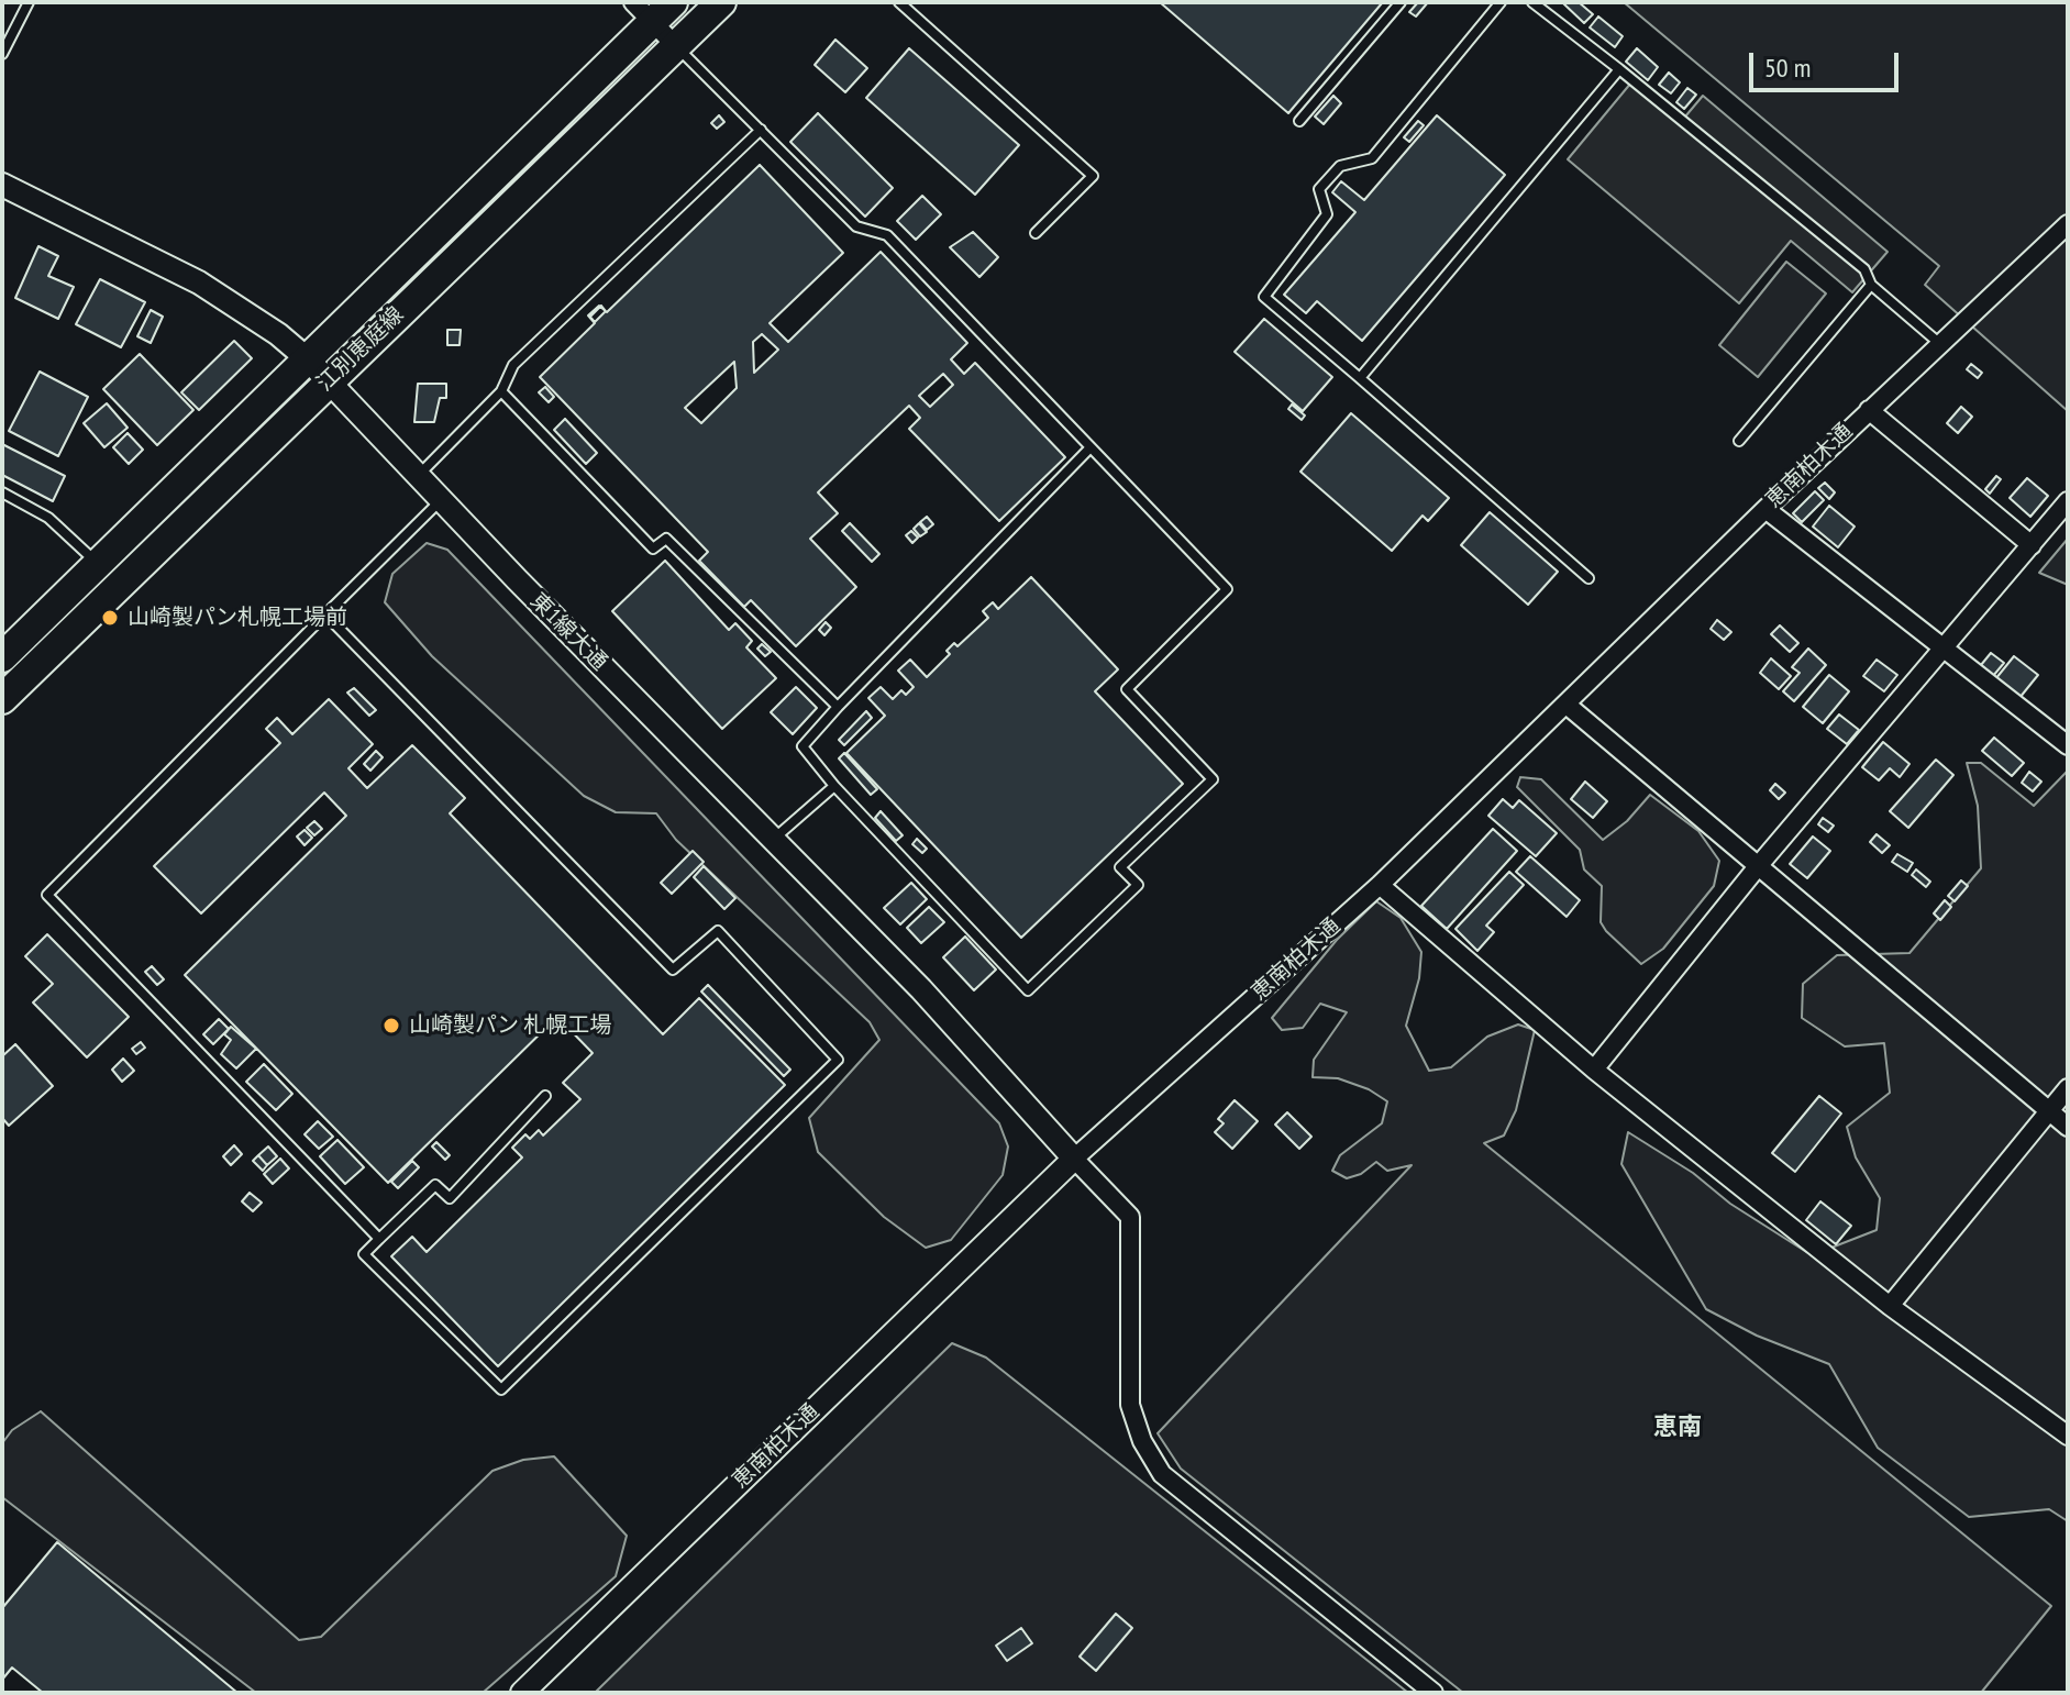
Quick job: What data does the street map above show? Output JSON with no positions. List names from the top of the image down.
{
  "streets": {
    "main road": ["江別恵庭線"],
    "street": ["恵南柏木通", "東1線大通"]
  },
  "crossings": [
    ["江別恵庭線", "東1線大通"],
    ["恵南柏木通", "東1線大通"]
  ],
  "districts": ["恵南"],
  "places": ["山崎製パン札幌工場前", "山崎製パン 札幌工場"],
  "scale_bar": "50 m"
}
